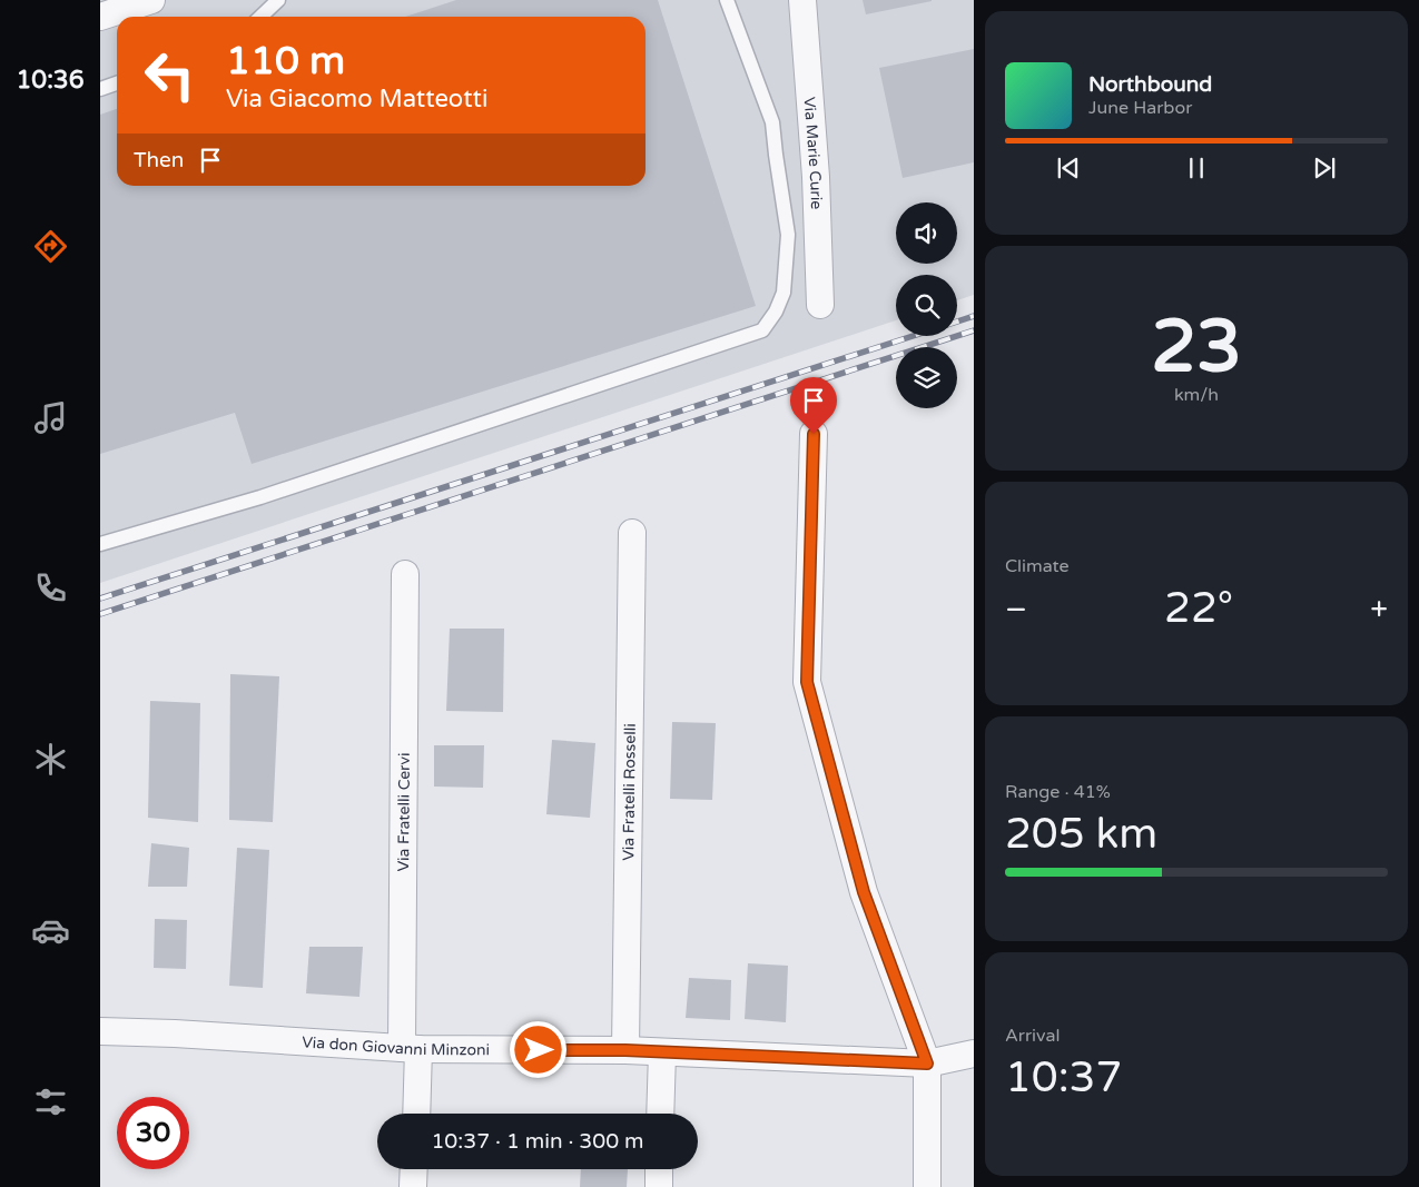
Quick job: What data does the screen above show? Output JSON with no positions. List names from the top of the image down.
{
  "streets": {
    "street": [
      "Via Marie Curie",
      "Via Fratelli Rosselli",
      "Via Fratelli Cervi",
      "Via don Giovanni Minzoni"
    ]
  },
  "crossings": [
    ["Via Fratelli Rosselli", "Via don Giovanni Minzoni"],
    ["Via Fratelli Cervi", "Via don Giovanni Minzoni"]
  ],
  "page": {
    "tabs": "10:36",
    "turn": ["110 m", "Via Giacomo Matteotti"],
    "song": ["Northbound", "June Harbor"],
    "then": "Then",
    "tile": [
      ["23", "km/h"],
      "Climate",
      ["Range · 41%", "205 km"],
      ["Arrival", "10:37"]
    ],
    "heat": ["−", "22°", "+"],
    "limit": "30",
    "trip": "10:37 · 1 min · 300 m"
  }
}
